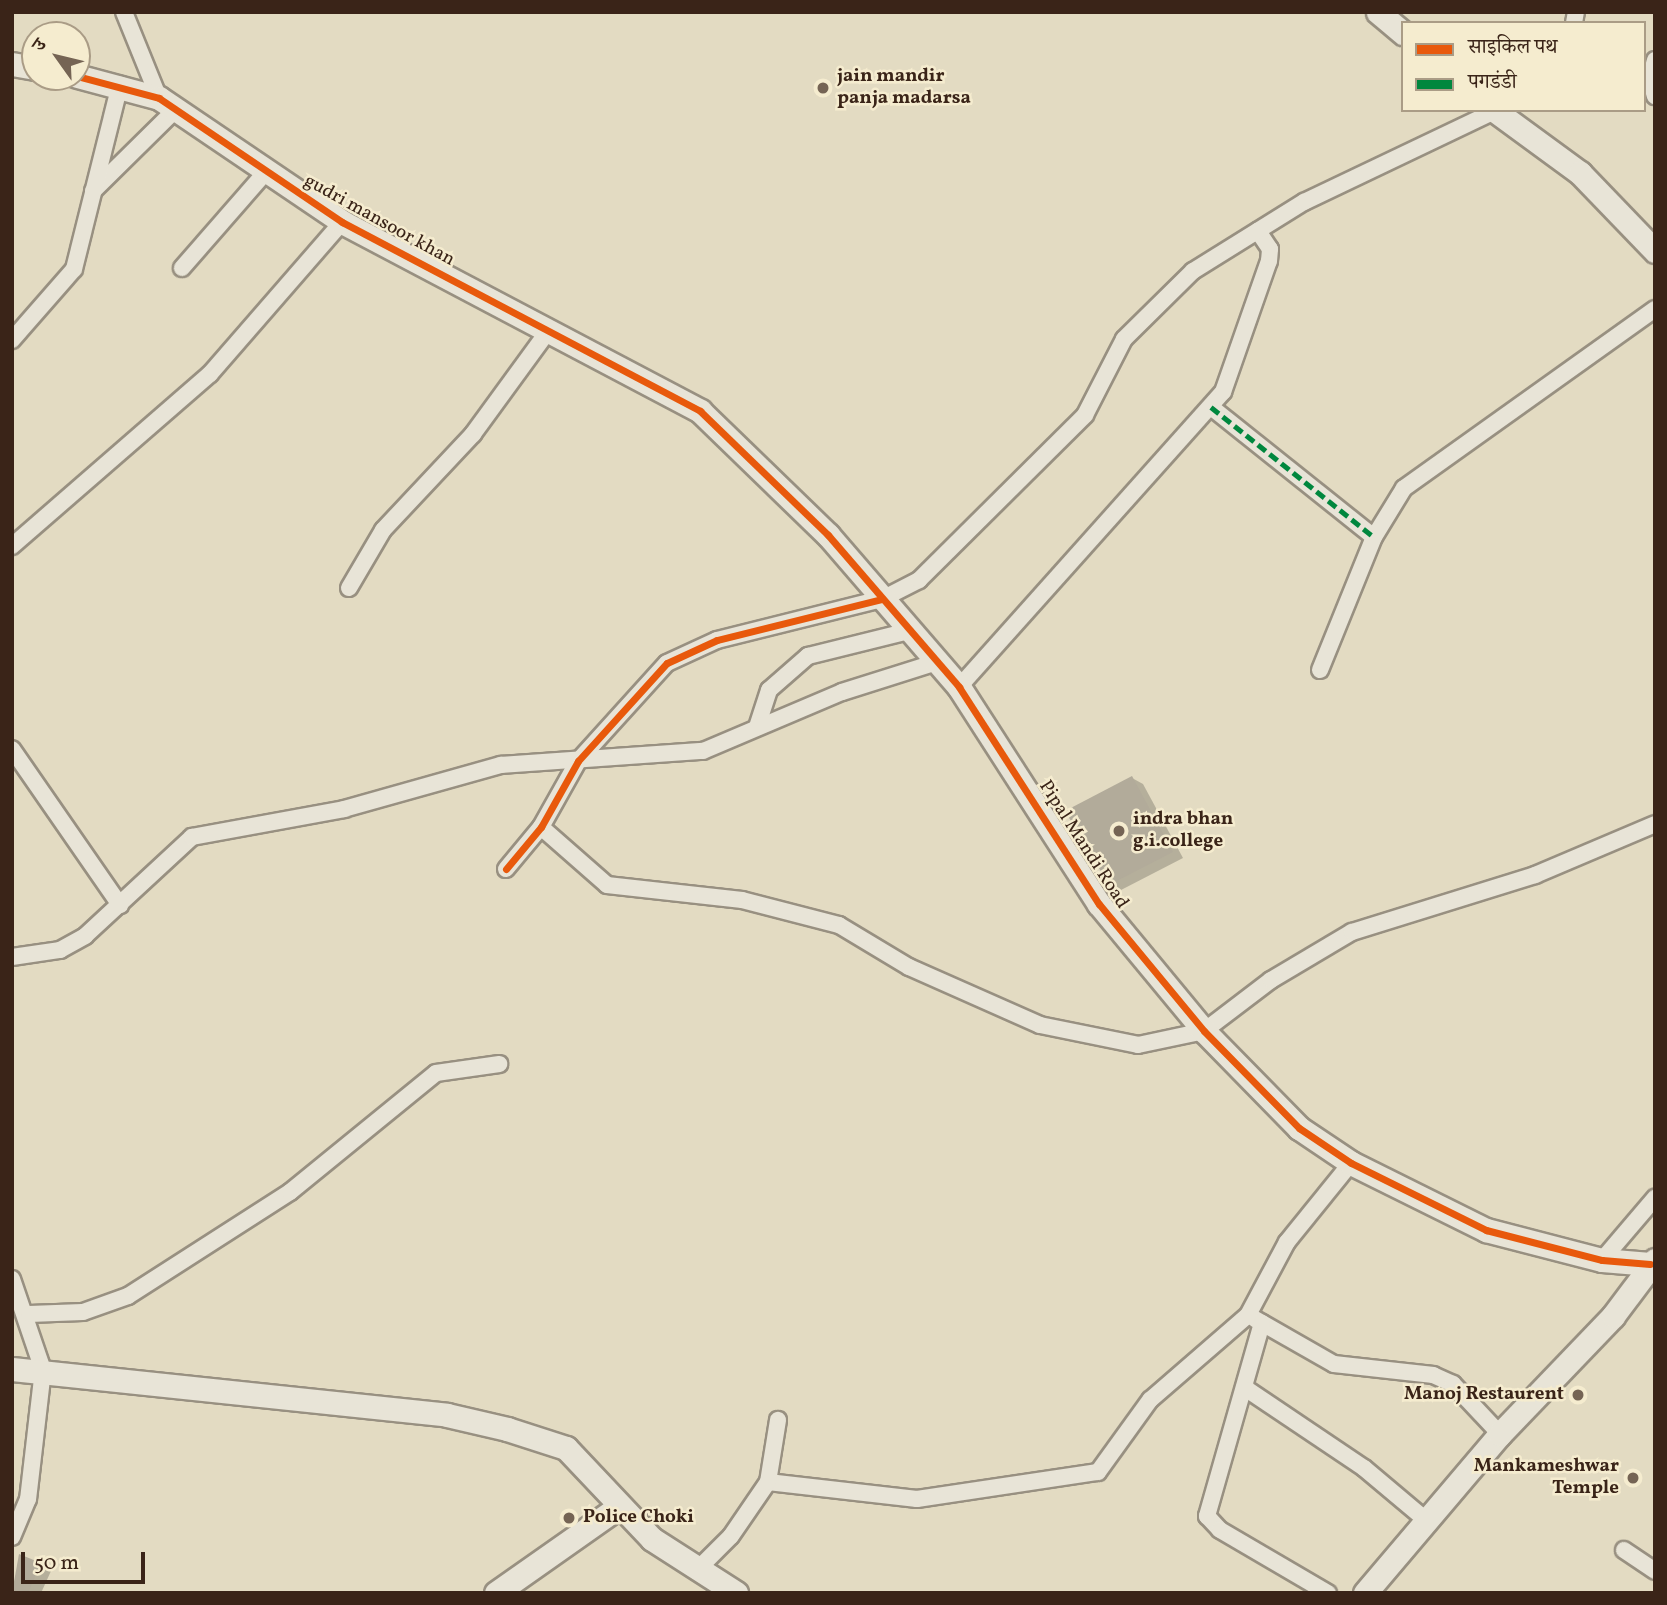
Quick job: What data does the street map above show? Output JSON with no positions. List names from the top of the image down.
{
  "streets": {
    "street": ["gudri mansoor khan", "Pipal Mandi Road"]
  },
  "crossings": [
    ["gudri mansoor khan", "Pipal Mandi Road"]
  ],
  "places": [
    "jain mandir panja madarsa",
    "indra bhan g.i.college",
    "Manoj Restaurent",
    "Mankameshwar Temple",
    "Police Choki"
  ],
  "legend": ["साइकिल पथ", "पगडंडी"],
  "scale_bar": "50 m",
  "north": "top left"
}
